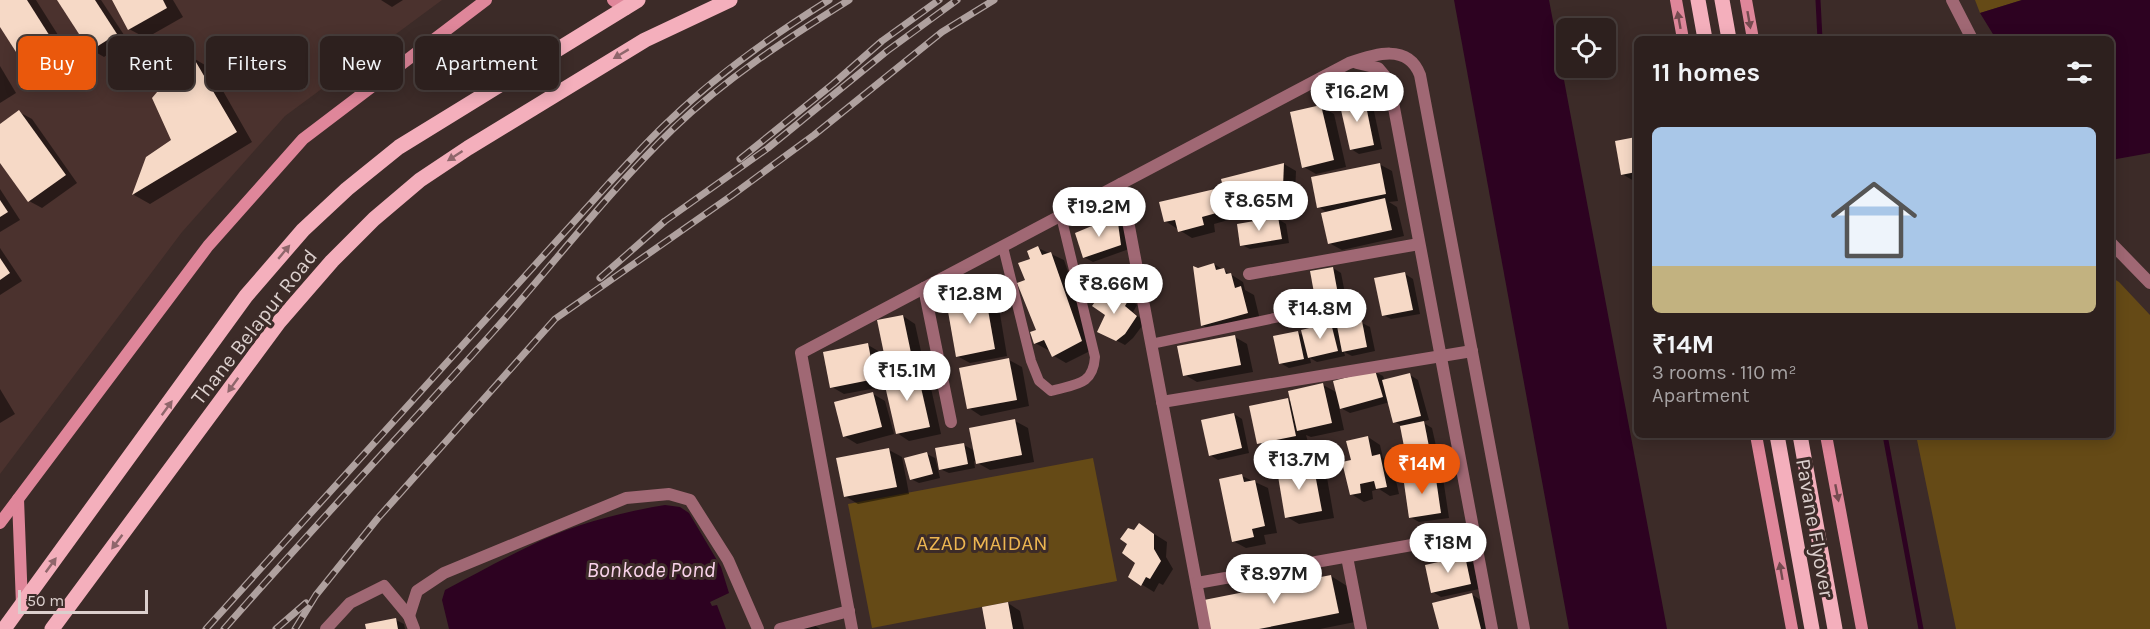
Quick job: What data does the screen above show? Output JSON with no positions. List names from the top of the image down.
{
  "streets": {
    "main road": ["Thane Belapur Road", "Pavane Flyover"]
  },
  "water": ["Bonkode Pond"],
  "parks": ["AZAD MAIDAN"],
  "scale_bar": "50 m",
  "page": {
    "chip": [
      "Buy",
      "Rent",
      "Filters",
      "New",
      "Apartment"
    ],
    "heading": "11 homes",
    "price": [
      "₹16.2M",
      "₹8.65M",
      "₹19.2M",
      "₹8.66M",
      "₹12.8M",
      "₹14.8M",
      "₹15.1M",
      "₹13.7M",
      "₹14M",
      "₹18M",
      "₹8.97M"
    ],
    "list": [
      {
        "name": "₹14M",
        "note": "3 rooms · 110 m² · Apartment"
      }
    ],
    "scale": "50 m"
  }
}
